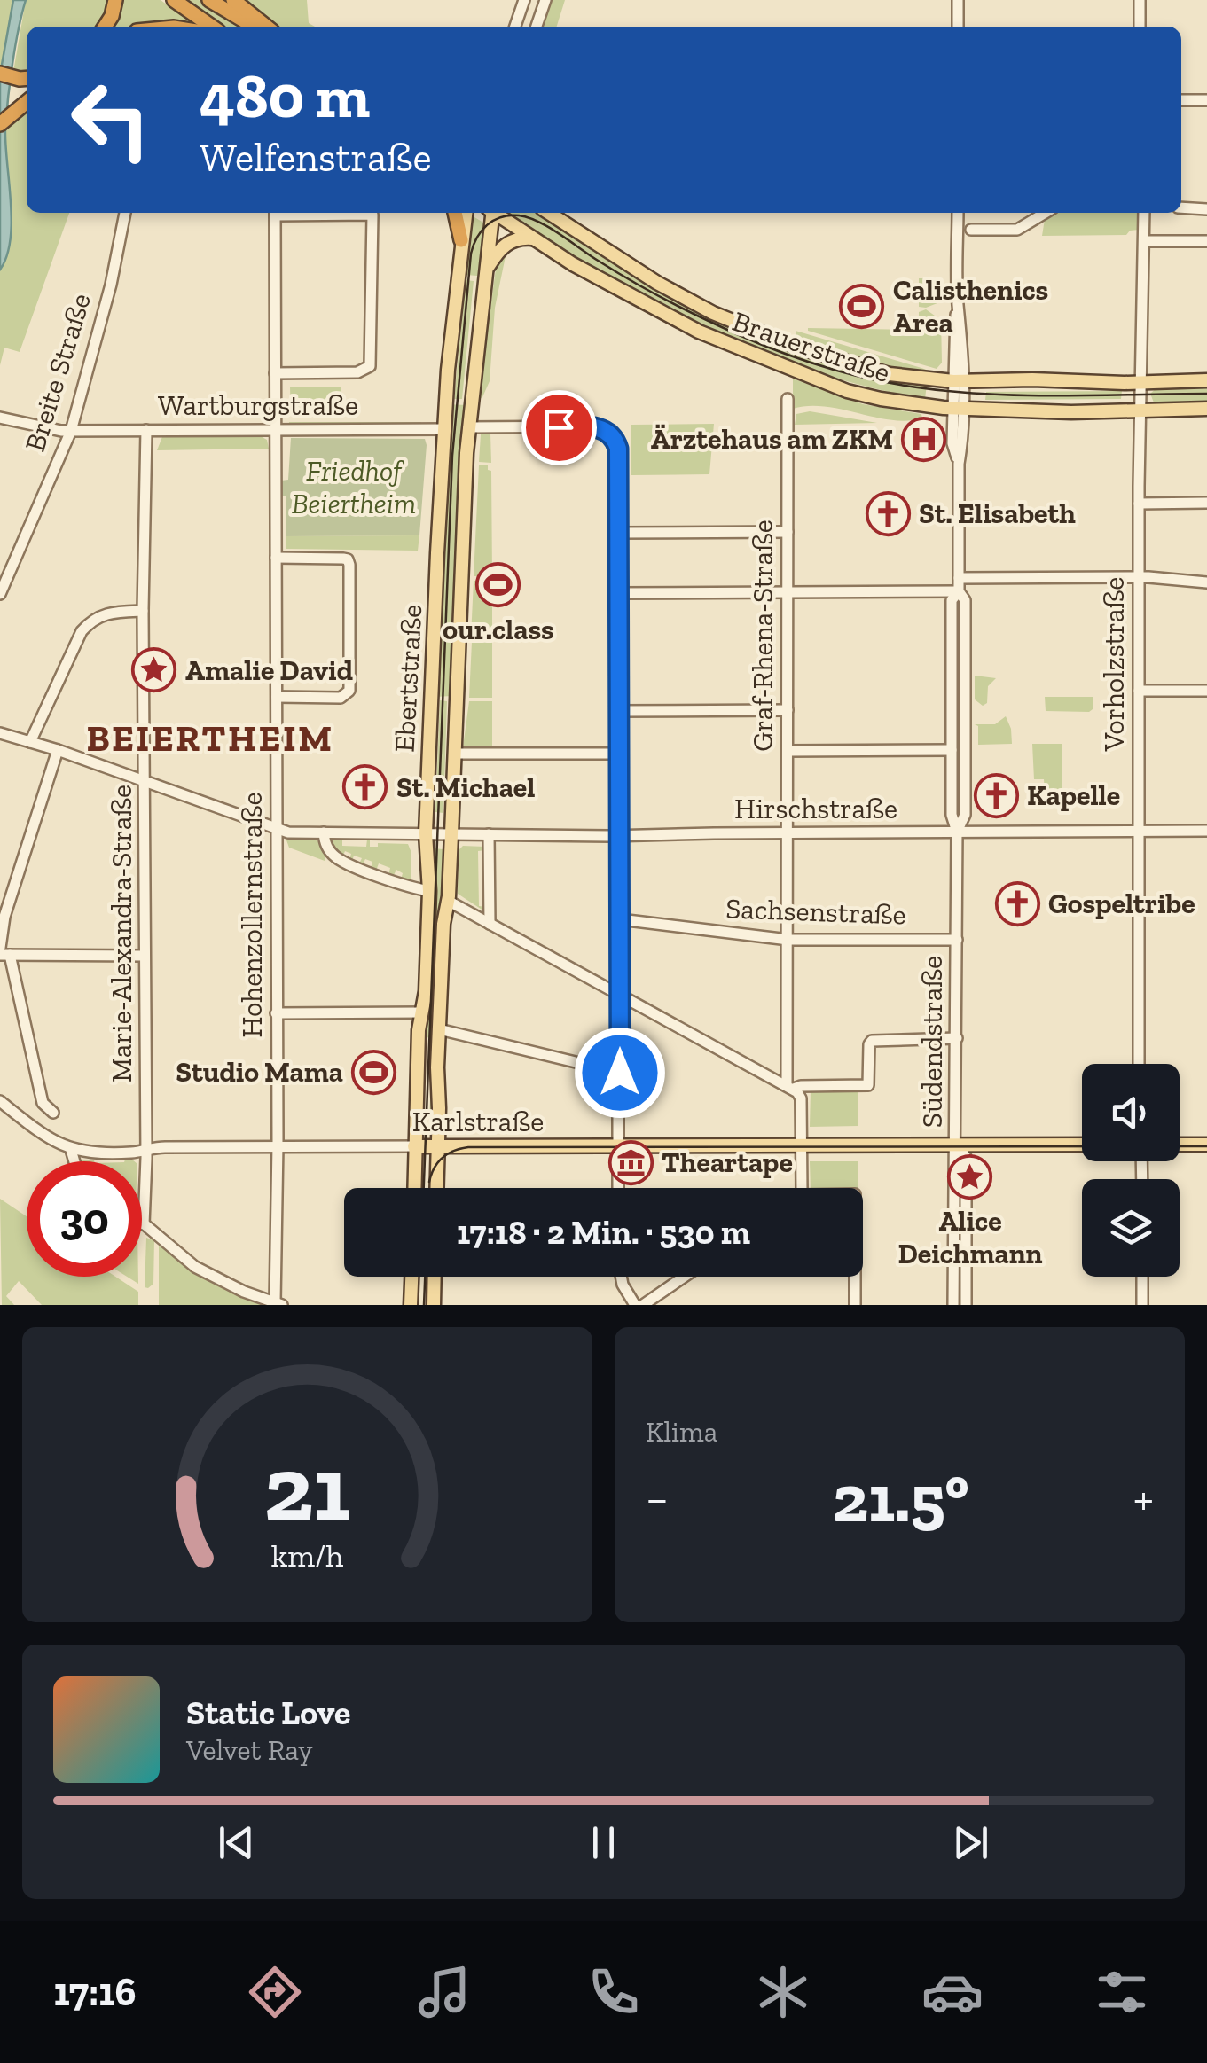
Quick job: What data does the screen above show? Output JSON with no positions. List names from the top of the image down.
{
  "streets": {
    "main road": ["Brauerstraße", "Ebertstraße", "Karlstraße"],
    "street": [
      "Breite Straße",
      "Wartburgstraße",
      "Graf-Rhena-Straße",
      "Vorholzstraße",
      "Hirschstraße",
      "Sachsenstraße",
      "Hohenzollernstraße",
      "Marie-Alexandra-Straße",
      "Südendstraße"
    ]
  },
  "crossings": [
    ["Brauerstraße", "Vorholzstraße"],
    ["Brauerstraße", "Südendstraße"],
    ["Breite Straße", "Wartburgstraße"],
    ["Wartburgstraße", "Ebertstraße"],
    ["Wartburgstraße", "Hohenzollernstraße"],
    ["Wartburgstraße", "Marie-Alexandra-Straße"],
    ["Graf-Rhena-Straße", "Hirschstraße"],
    ["Graf-Rhena-Straße", "Sachsenstraße"],
    ["Graf-Rhena-Straße", "Karlstraße"],
    ["Vorholzstraße", "Hirschstraße"],
    ["Ebertstraße", "Hirschstraße"],
    ["Ebertstraße", "Karlstraße"],
    ["Hirschstraße", "Hohenzollernstraße"],
    ["Hirschstraße", "Marie-Alexandra-Straße"],
    ["Hirschstraße", "Südendstraße"],
    ["Sachsenstraße", "Südendstraße"],
    ["Hohenzollernstraße", "Karlstraße"],
    ["Marie-Alexandra-Straße", "Karlstraße"],
    ["Südendstraße", "Karlstraße"]
  ],
  "districts": ["BEIERTHEIM"],
  "parks": ["Friedhof Beiertheim"],
  "places": {
    "sports": ["Calisthenics Area", "our.class", "Studio Mama"],
    "hospital": ["Ärztehaus am ZKM"],
    "church": [
      "St. Elisabeth",
      "St. Michael",
      "Kapelle",
      "Gospeltribe"
    ],
    "place": ["Amalie David", "Alice Deichmann"],
    "museum": ["Theartape"]
  },
  "page": {
    "turn": ["480 m", "Welfenstraße"],
    "limit": "30",
    "trip": "17:18 · 2 Min. · 530 m",
    "tile": "Klima",
    "heat": ["−", "21.5°", "+"],
    "song": ["Static Love", "Velvet Ray"],
    "tabs": "17:16",
    "gauge": ["21", "km/h"]
  }
}
